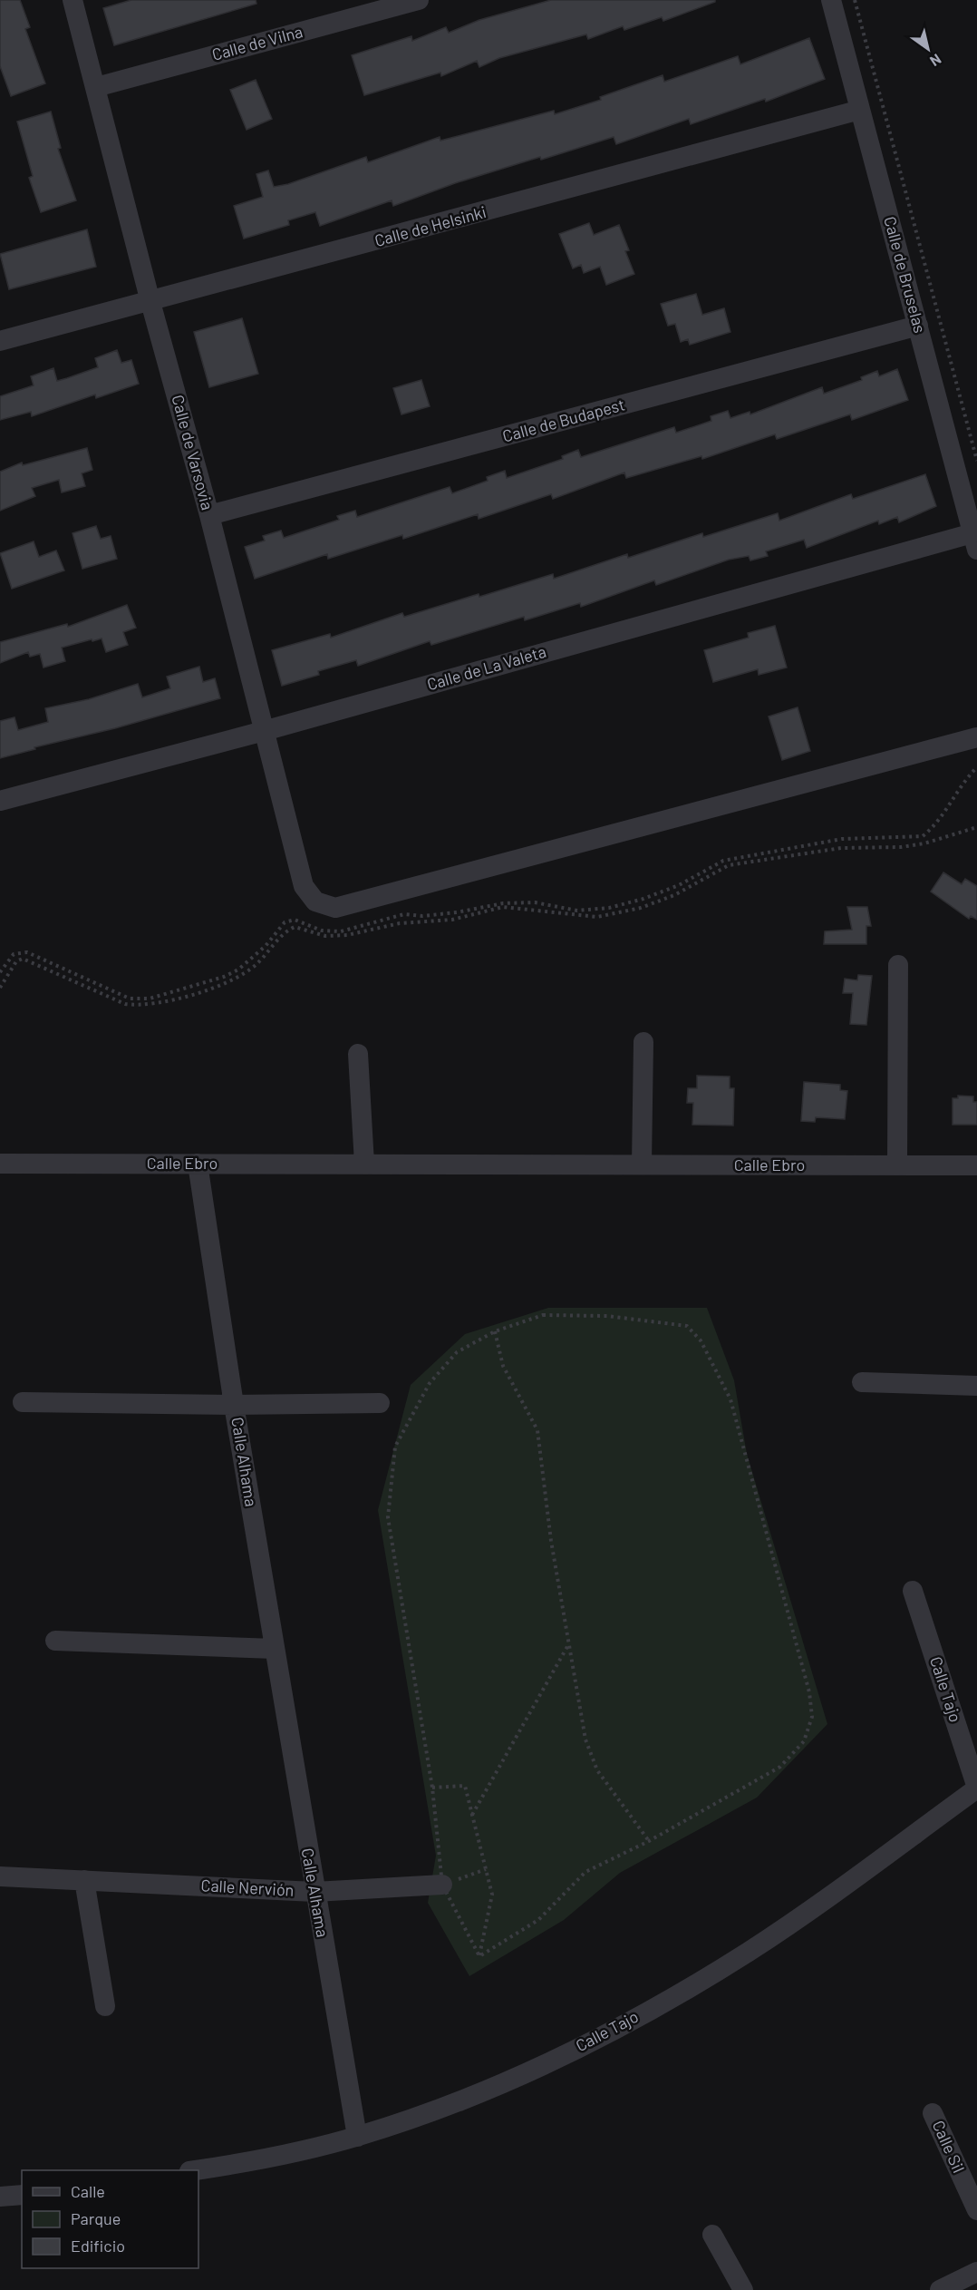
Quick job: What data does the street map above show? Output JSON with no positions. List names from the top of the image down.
{
  "streets": {
    "street": [
      "Calle de Vilna",
      "Calle de Helsinki",
      "Calle de Bruselas",
      "Calle de Budapest",
      "Calle de Varsovia",
      "Calle de La Valeta",
      "Calle Ebro",
      "Calle Alhama",
      "Calle Tajo",
      "Calle Nervión",
      "Calle Sil"
    ]
  },
  "crossings": [
    ["Calle de Vilna", "Calle de Varsovia"],
    ["Calle de Helsinki", "Calle de Bruselas"],
    ["Calle de Helsinki", "Calle de Varsovia"],
    ["Calle de Bruselas", "Calle de Budapest"],
    ["Calle de Bruselas", "Calle de La Valeta"],
    ["Calle de Budapest", "Calle de Varsovia"],
    ["Calle de Varsovia", "Calle de La Valeta"],
    ["Calle Ebro", "Calle Alhama"],
    ["Calle Alhama", "Calle Tajo"],
    ["Calle Alhama", "Calle Nervión"]
  ],
  "legend": ["Calle", "Parque", "Edificio"],
  "north": "bottom right"
}
